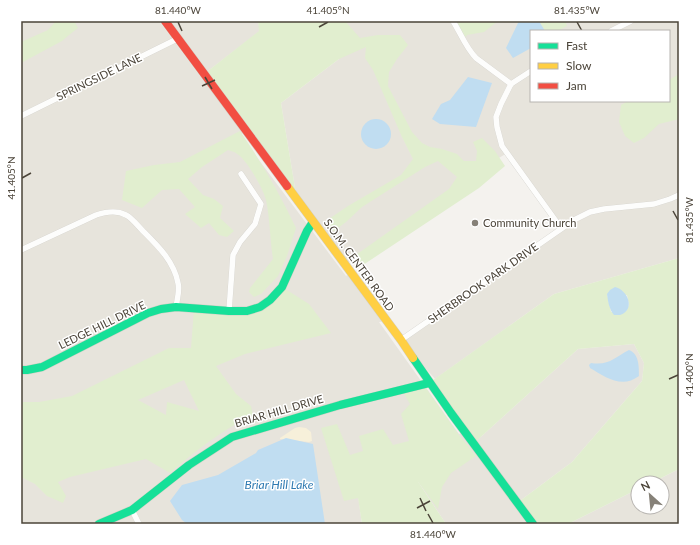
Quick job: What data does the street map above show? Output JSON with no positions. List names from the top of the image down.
{
  "streets": {
    "street": [
      "SPRINGSIDE LANE",
      "S.O.M. CENTER ROAD",
      "SHERBROOK PARK DRIVE",
      "LEDGE HILL DRIVE",
      "BRIAR HILL DRIVE"
    ]
  },
  "crossings": [
    ["SPRINGSIDE LANE", "S.O.M. CENTER ROAD"],
    ["S.O.M. CENTER ROAD", "SHERBROOK PARK DRIVE"],
    ["S.O.M. CENTER ROAD", "LEDGE HILL DRIVE"],
    ["S.O.M. CENTER ROAD", "BRIAR HILL DRIVE"]
  ],
  "water": ["Briar Hill Lake"],
  "places": ["Community Church"],
  "legend": ["Fast", "Slow", "Jam"],
  "north": "top left",
  "coordinates": [
    "81.440°W",
    "41.405°N",
    "81.435°W",
    "41.400°N"
  ]
}
